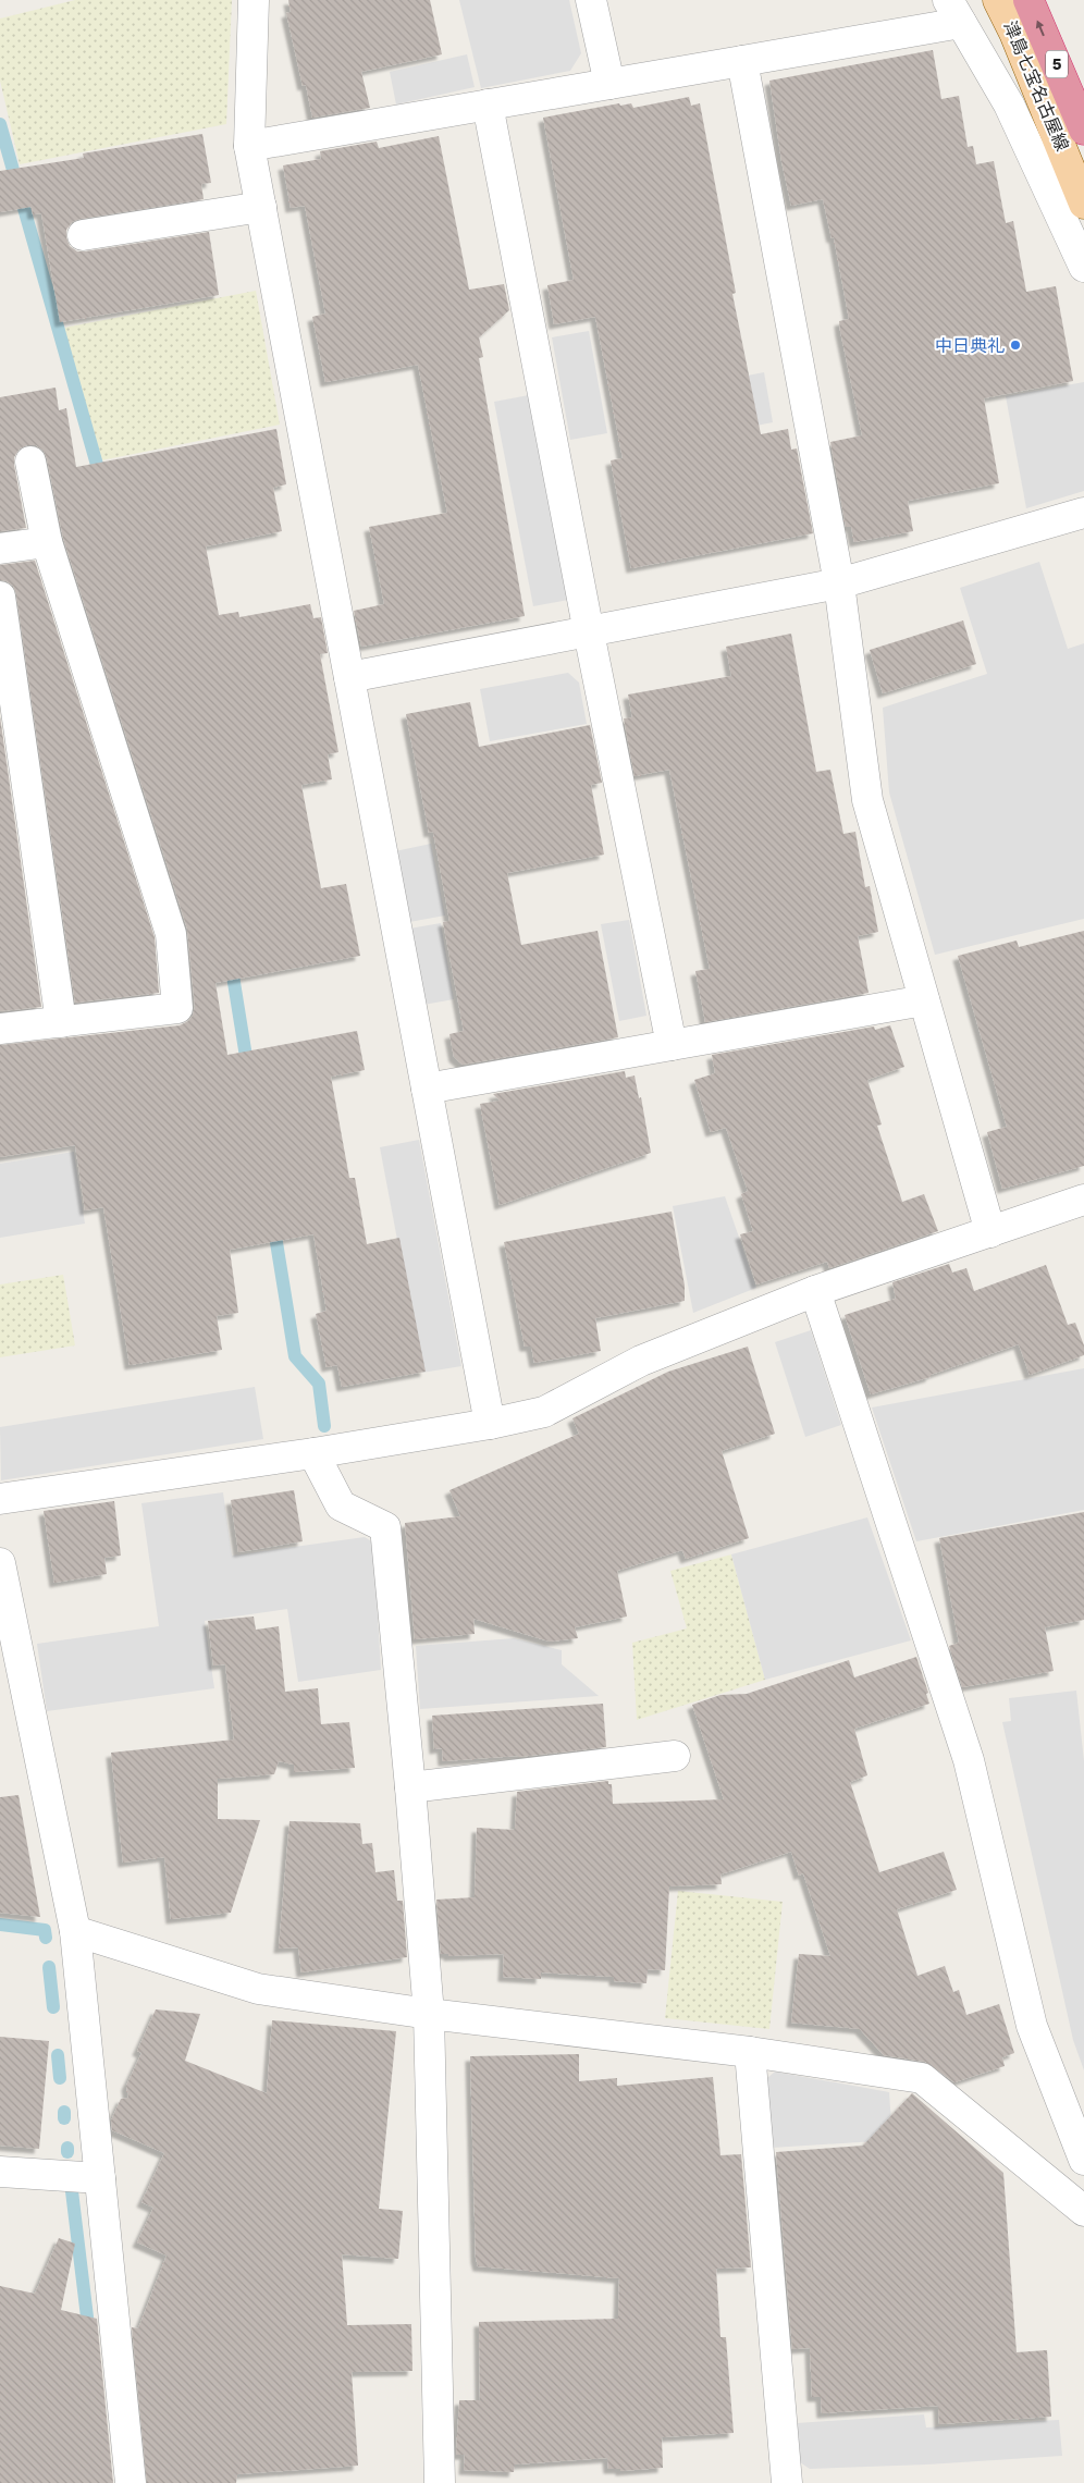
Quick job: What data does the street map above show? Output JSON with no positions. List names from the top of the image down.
{
  "streets": {
    "highway": ["5"],
    "main road": ["津島七宝名古屋線"]
  },
  "places": ["中日典礼"]
}
